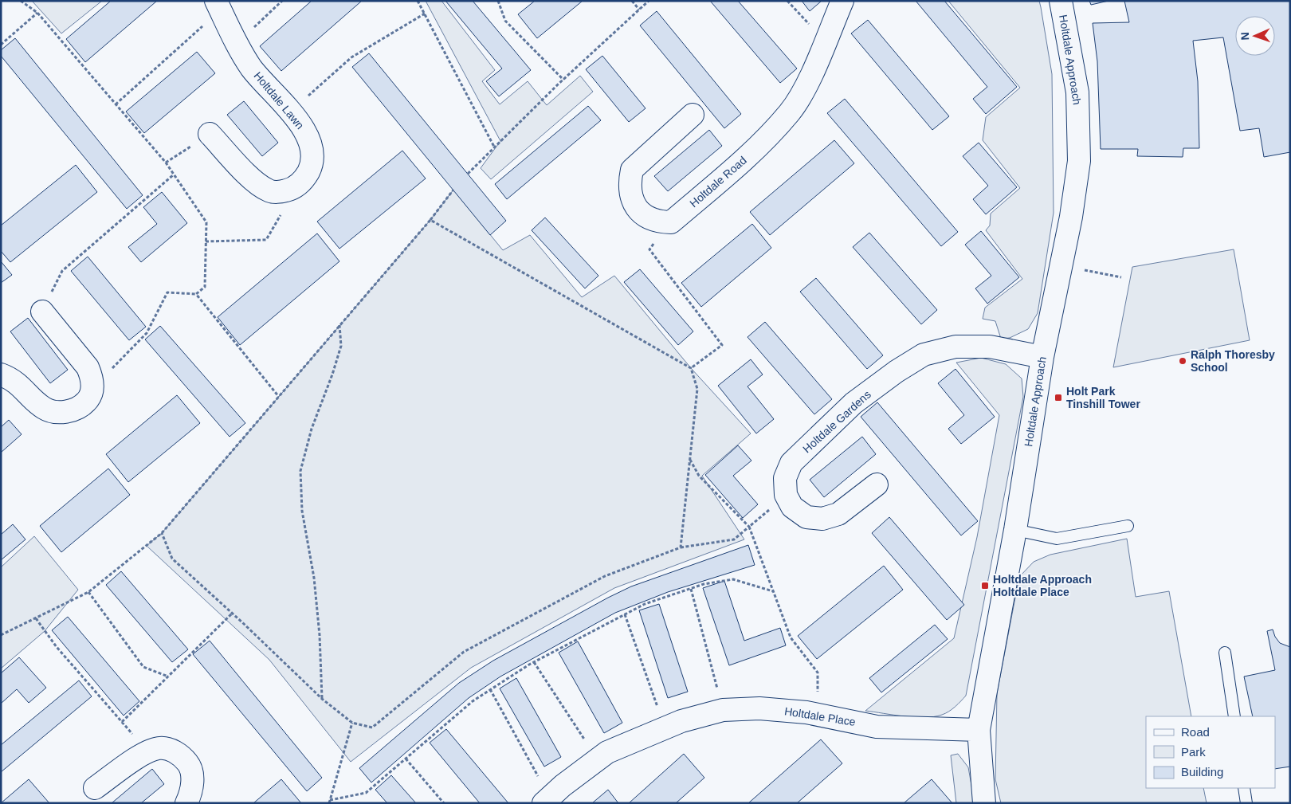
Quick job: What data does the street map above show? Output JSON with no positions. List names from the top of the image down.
{
  "streets": {
    "street": [
      "Holtdale Approach",
      "Holtdale Lawn",
      "Holtdale Road",
      "Holtdale Gardens",
      "Holtdale Place"
    ]
  },
  "crossings": [
    ["Holtdale Approach", "Holtdale Gardens"],
    ["Holtdale Approach", "Holtdale Place"]
  ],
  "places": {
    "other": ["Ralph Thoresby School"],
    "transit": ["Holt Park Tinshill Tower", "Holtdale Approach Holtdale Place"]
  },
  "legend": ["Road", "Park", "Building"],
  "north": "left"
}
